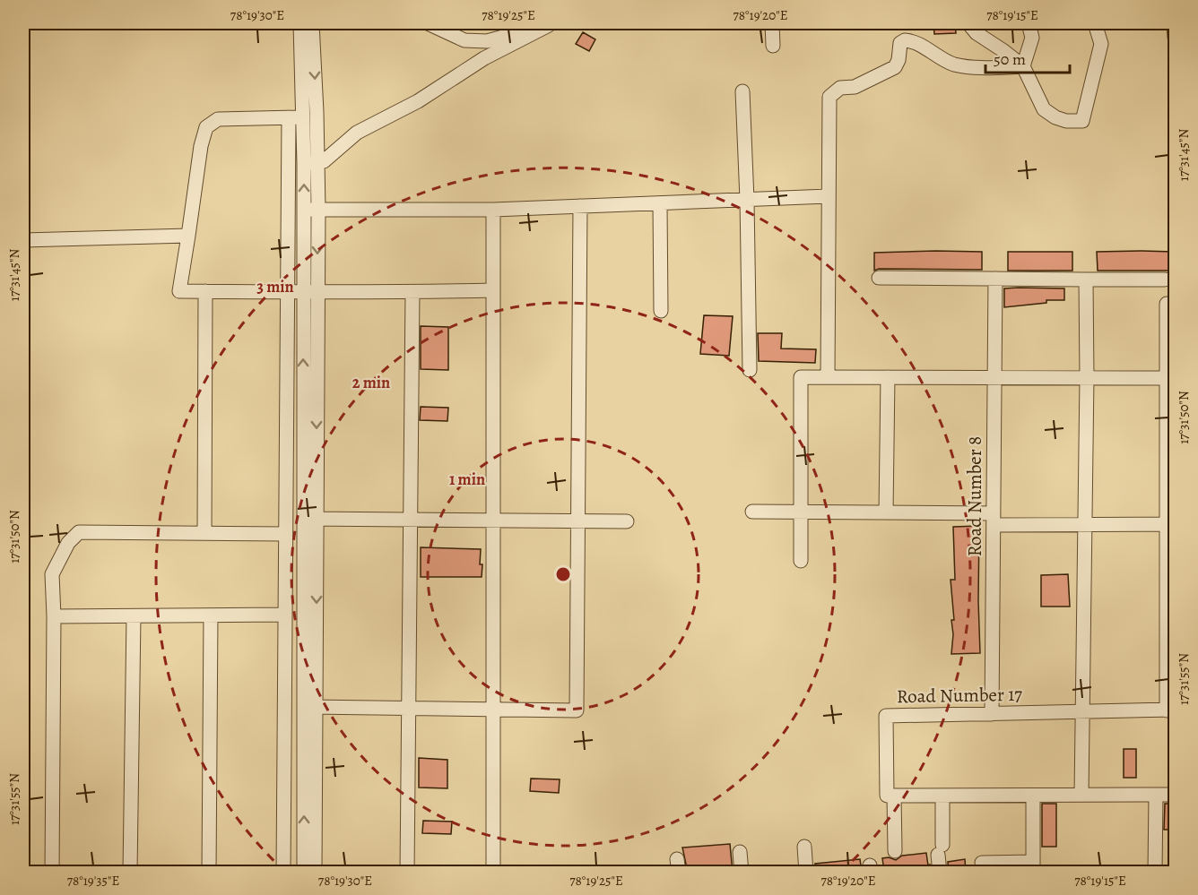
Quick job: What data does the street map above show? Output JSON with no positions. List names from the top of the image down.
{
  "streets": {
    "street": ["Road Number 8", "Road Number 17"]
  },
  "crossings": [
    ["Road Number 8", "Road Number 17"]
  ],
  "scale_bar": "50 m",
  "coordinates": [
    "78°19'30\"E",
    "78°19'25\"E",
    "78°19'20\"E",
    "78°19'15\"E",
    "17°31'45\"N",
    "17°31'50\"N",
    "17°31'55\"N",
    "78°19'35\"E"
  ],
  "rings": ["3 min", "2 min", "1 min"]
}
